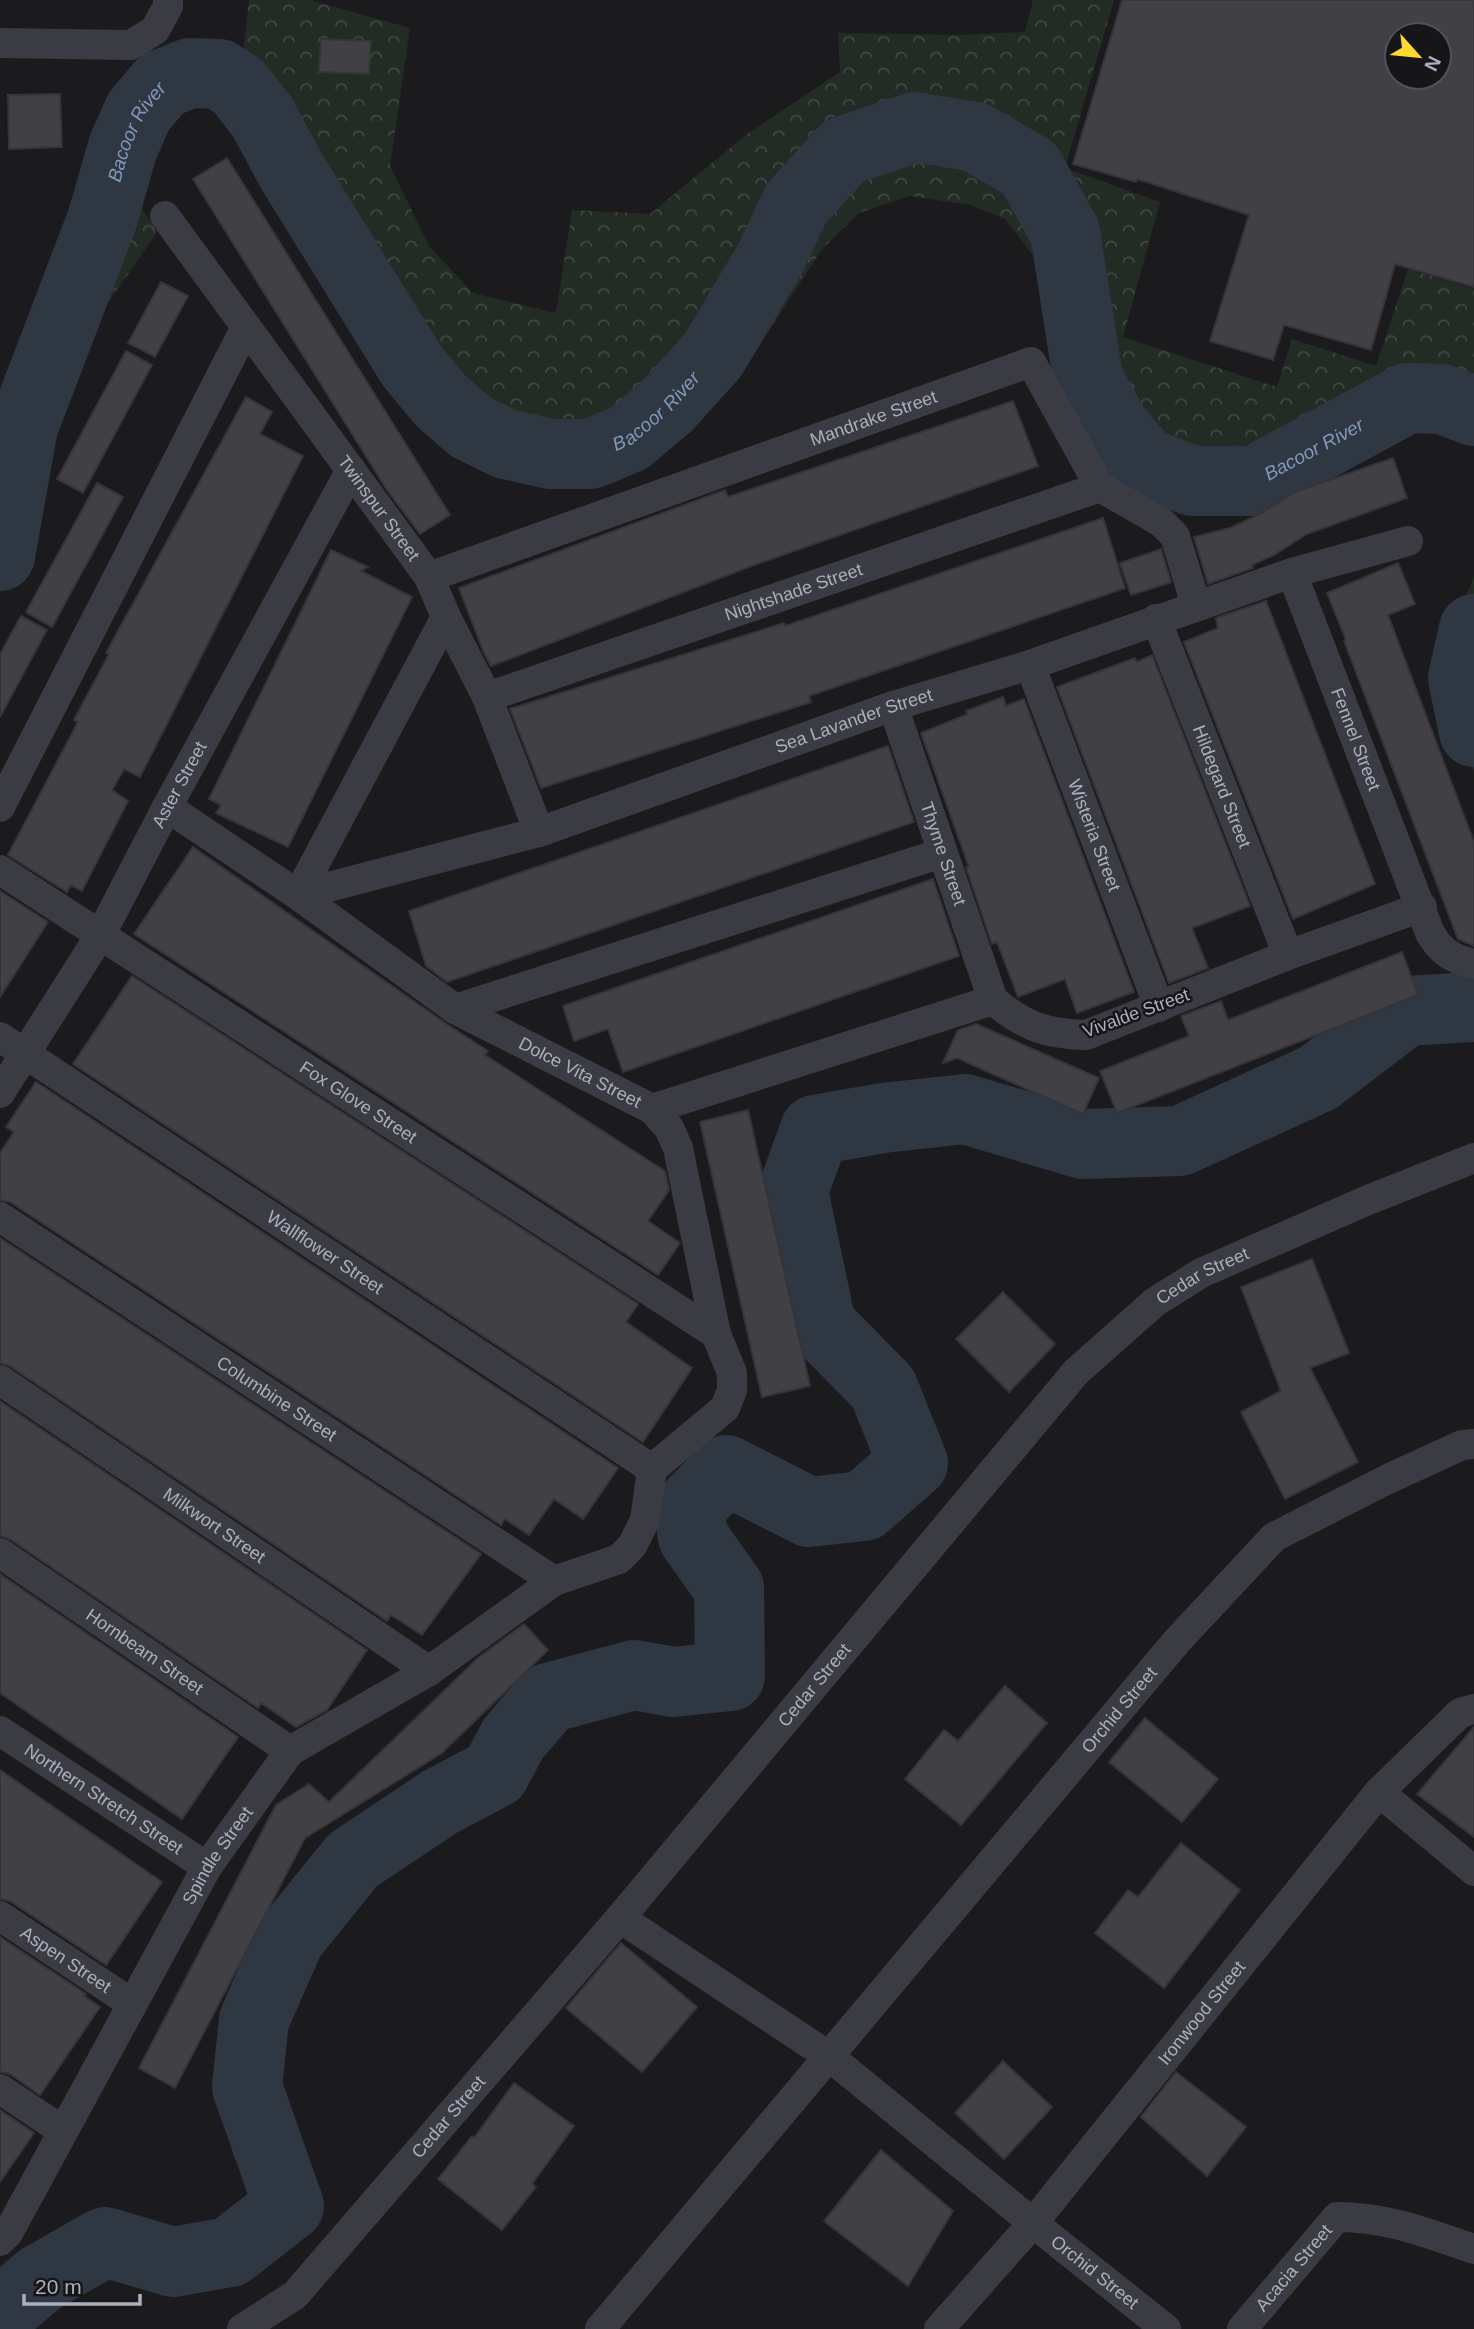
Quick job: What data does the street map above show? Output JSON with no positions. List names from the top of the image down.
{
  "streets": {
    "street": [
      "Mandrake Street",
      "Twinspur Street",
      "Nightshade Street",
      "Sea Lavander Street",
      "Fennel Street",
      "Aster Street",
      "Hildegard Street",
      "Wisteria Street",
      "Thyme Street",
      "Vivalde Street",
      "Dolce Vita Street",
      "Fox Glove Street",
      "Wallflower Street",
      "Cedar Street",
      "Columbine Street",
      "Milkwort Street",
      "Hornbeam Street",
      "Orchid Street",
      "Northern Stretch Street",
      "Spindle Street",
      "Aspen Street",
      "Ironwood Street",
      "Acacia Street"
    ]
  },
  "crossings": [
    ["Mandrake Street", "Twinspur Street"],
    ["Mandrake Street", "Nightshade Street"],
    ["Twinspur Street", "Nightshade Street"],
    ["Twinspur Street", "Sea Lavander Street"],
    ["Twinspur Street", "Aster Street"],
    ["Sea Lavander Street", "Fennel Street"],
    ["Sea Lavander Street", "Hildegard Street"],
    ["Sea Lavander Street", "Wisteria Street"],
    ["Sea Lavander Street", "Thyme Street"],
    ["Sea Lavander Street", "Dolce Vita Street"],
    ["Fennel Street", "Vivalde Street"],
    ["Aster Street", "Dolce Vita Street"],
    ["Aster Street", "Fox Glove Street"],
    ["Aster Street", "Wallflower Street"],
    ["Hildegard Street", "Vivalde Street"],
    ["Wisteria Street", "Vivalde Street"],
    ["Thyme Street", "Vivalde Street"],
    ["Dolce Vita Street", "Fox Glove Street"],
    ["Dolce Vita Street", "Wallflower Street"],
    ["Dolce Vita Street", "Spindle Street"],
    ["Wallflower Street", "Spindle Street"],
    ["Cedar Street", "Orchid Street"],
    ["Columbine Street", "Spindle Street"],
    ["Milkwort Street", "Spindle Street"],
    ["Hornbeam Street", "Spindle Street"],
    ["Orchid Street", "Ironwood Street"],
    ["Northern Stretch Street", "Spindle Street"],
    ["Spindle Street", "Aspen Street"]
  ],
  "water": ["Bacoor River"],
  "scale_bar": "20 m",
  "north": "bottom right"
}
